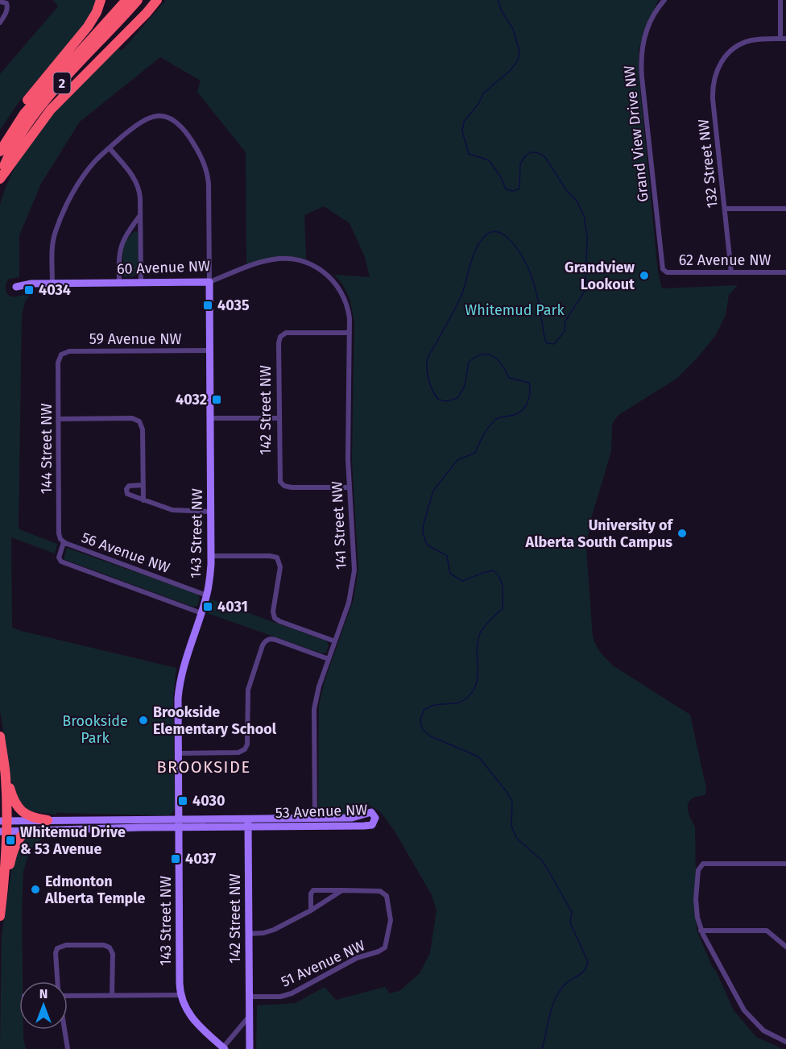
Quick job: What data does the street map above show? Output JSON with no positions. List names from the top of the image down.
{
  "streets": {
    "highway": ["2"],
    "street": [
      "Grand View Drive NW",
      "132 Street NW",
      "62 Avenue NW",
      "60 Avenue NW",
      "59 Avenue NW",
      "142 Street NW",
      "144 Street NW",
      "141 Street NW",
      "143 Street NW",
      "56 Avenue NW",
      "53 Avenue NW",
      "51 Avenue NW"
    ]
  },
  "crossings": [
    ["Grand View Drive NW", "62 Avenue NW"],
    ["132 Street NW", "62 Avenue NW"],
    ["60 Avenue NW", "141 Street NW"],
    ["60 Avenue NW", "143 Street NW"],
    ["59 Avenue NW", "144 Street NW"],
    ["59 Avenue NW", "143 Street NW"],
    ["142 Street NW", "141 Street NW"],
    ["142 Street NW", "53 Avenue NW"],
    ["142 Street NW", "51 Avenue NW"],
    ["144 Street NW", "56 Avenue NW"],
    ["141 Street NW", "53 Avenue NW"],
    ["143 Street NW", "56 Avenue NW"],
    ["143 Street NW", "53 Avenue NW"]
  ],
  "districts": ["BROOKSIDE"],
  "parks": ["Whitemud Park", "Brookside Park"],
  "places": {
    "other": [
      "Grandview Lookout",
      "University of Alberta South Campus",
      "Brookside Elementary School",
      "Edmonton Alberta Temple"
    ],
    "transit": [
      "4034",
      "4035",
      "4032",
      "4031",
      "4030",
      "Whitemud Drive & 53 Avenue",
      "4037"
    ]
  },
  "north": "top"
}
